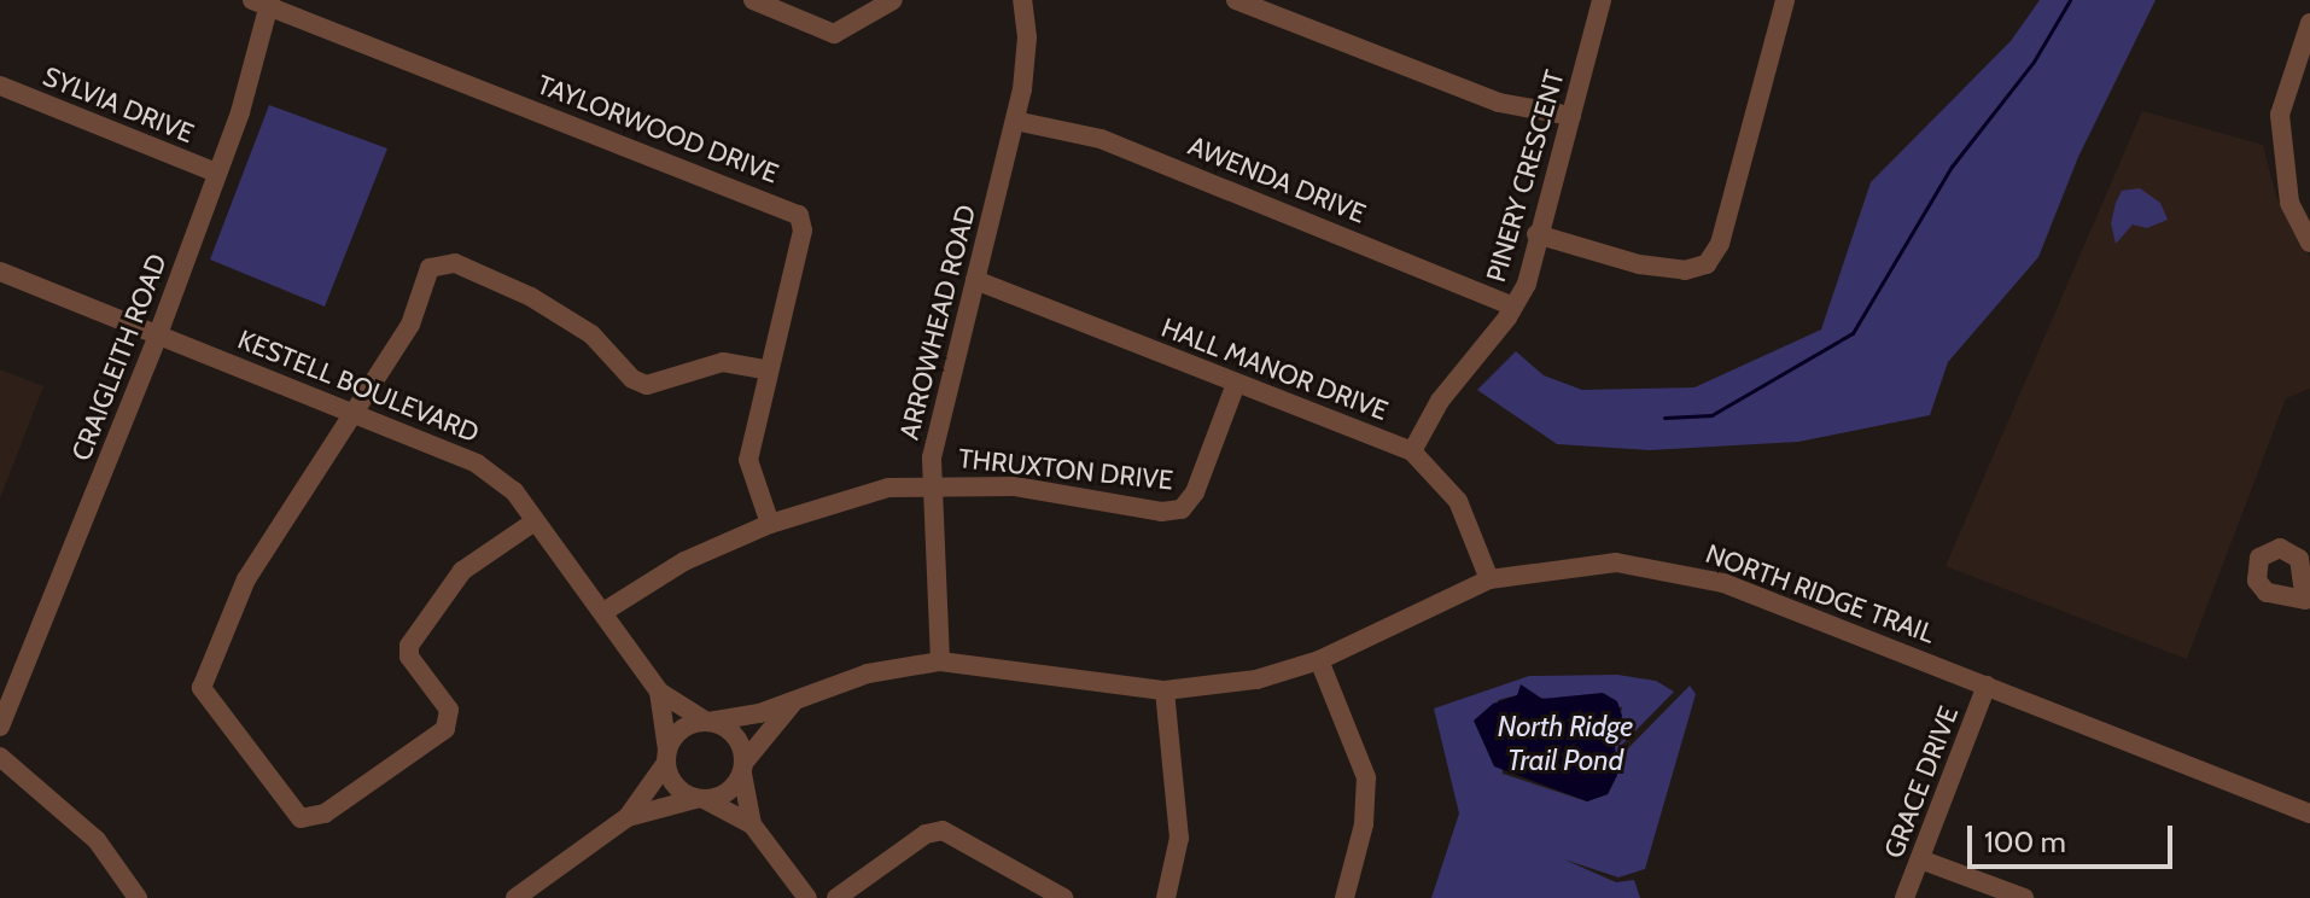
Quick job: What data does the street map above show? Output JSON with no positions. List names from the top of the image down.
{
  "streets": {
    "street": [
      "SYLVIA DRIVE",
      "TAYLORWOOD DRIVE",
      "PINERY CRESCENT",
      "AWENDA DRIVE",
      "ARROWHEAD ROAD",
      "CRAIGLEITH ROAD",
      "HALL MANOR DRIVE",
      "KESTELL BOULEVARD",
      "THRUXTON DRIVE",
      "NORTH RIDGE TRAIL",
      "GRACE DRIVE"
    ]
  },
  "crossings": [
    ["SYLVIA DRIVE", "CRAIGLEITH ROAD"],
    ["TAYLORWOOD DRIVE", "CRAIGLEITH ROAD"],
    ["TAYLORWOOD DRIVE", "THRUXTON DRIVE"],
    ["PINERY CRESCENT", "AWENDA DRIVE"],
    ["PINERY CRESCENT", "HALL MANOR DRIVE"],
    ["AWENDA DRIVE", "ARROWHEAD ROAD"],
    ["ARROWHEAD ROAD", "HALL MANOR DRIVE"],
    ["ARROWHEAD ROAD", "THRUXTON DRIVE"],
    ["ARROWHEAD ROAD", "NORTH RIDGE TRAIL"],
    ["CRAIGLEITH ROAD", "KESTELL BOULEVARD"],
    ["HALL MANOR DRIVE", "THRUXTON DRIVE"],
    ["HALL MANOR DRIVE", "NORTH RIDGE TRAIL"],
    ["KESTELL BOULEVARD", "THRUXTON DRIVE"],
    ["KESTELL BOULEVARD", "NORTH RIDGE TRAIL"],
    ["NORTH RIDGE TRAIL", "GRACE DRIVE"]
  ],
  "water": ["North Ridge Trail Pond"],
  "scale_bar": "100 m"
}
